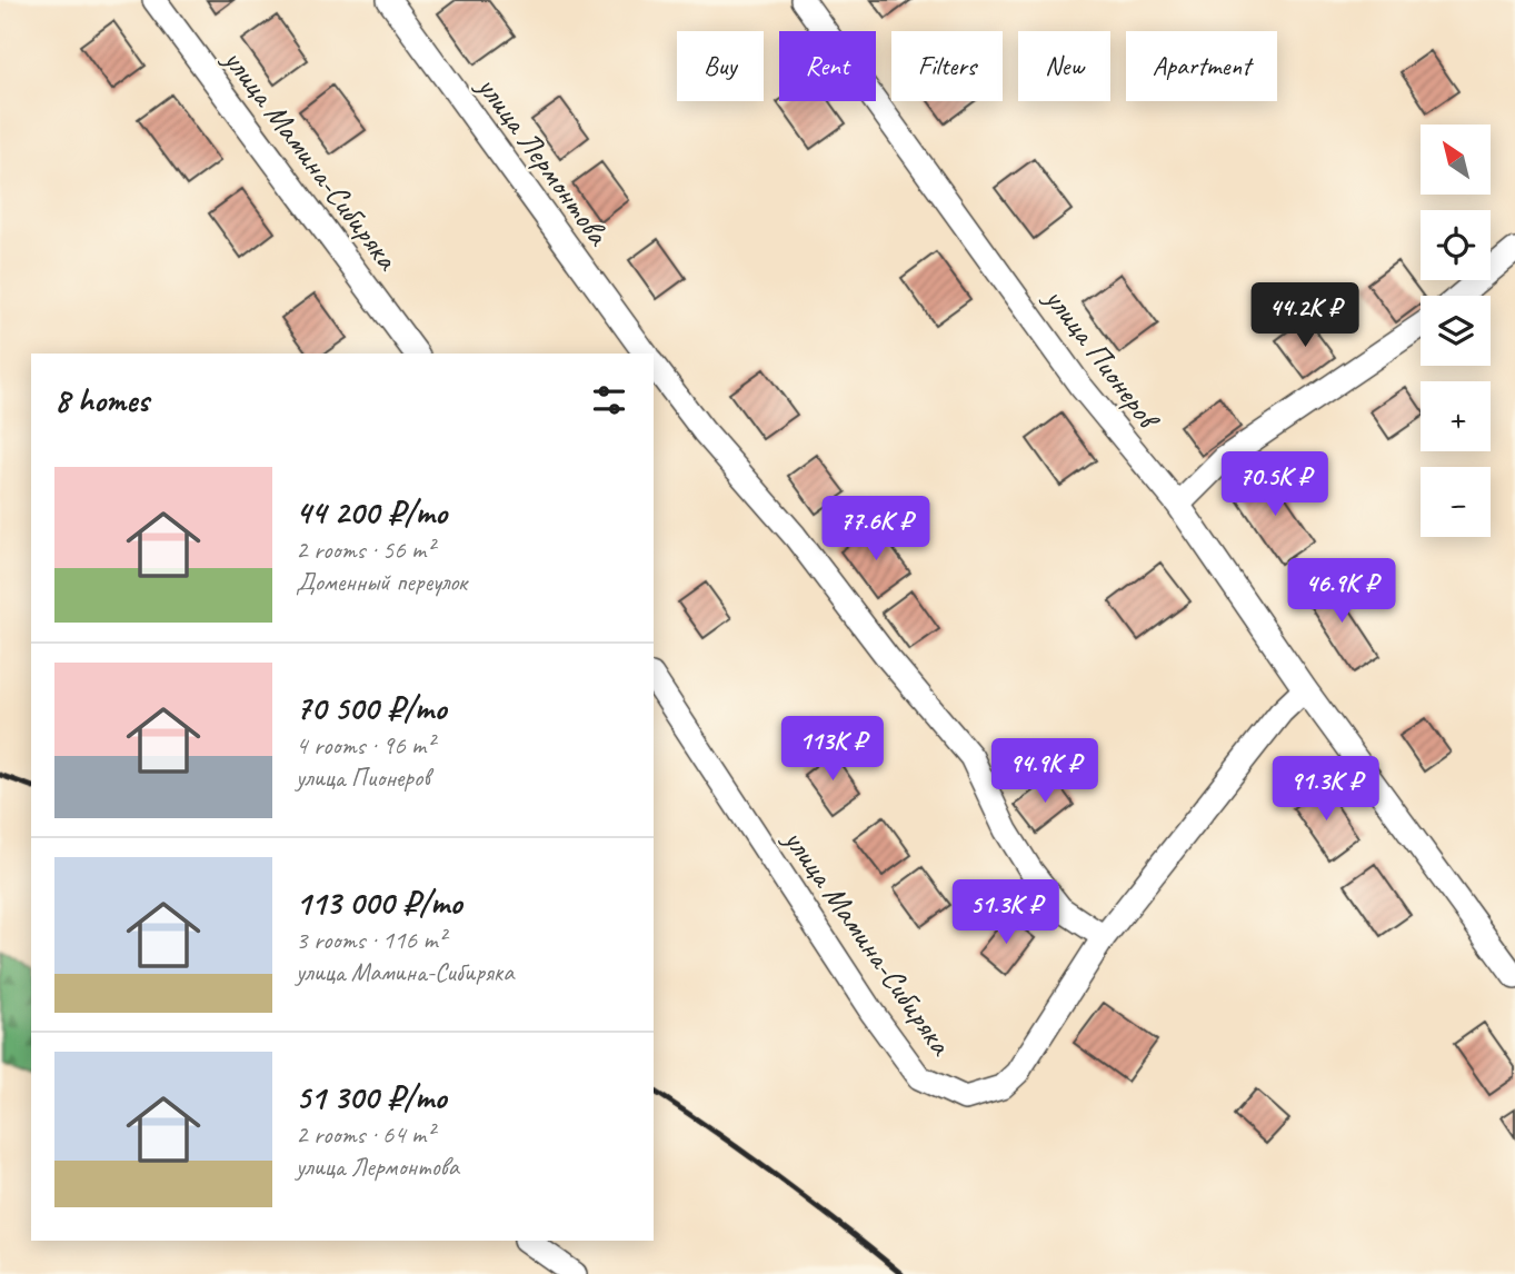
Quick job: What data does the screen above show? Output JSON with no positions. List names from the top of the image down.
{
  "streets": {
    "street": ["улица Мамина-Сибиряка", "улица Лермонтова", "улица Пионеров"]
  },
  "north": "top left",
  "page": {
    "chip": [
      "Buy",
      "Rent",
      "Filters",
      "New",
      "Apartment"
    ],
    "map_buttons": ["+", "−"],
    "price": [
      "44.2K ₽",
      "70.5K ₽",
      "77.6K ₽",
      "46.9K ₽",
      "113K ₽",
      "94.9K ₽",
      "91.3K ₽",
      "51.3K ₽"
    ],
    "heading": "8 homes",
    "list": [
      {
        "name": "44 200 ₽/mo",
        "note": "2 rooms · 56 m² · Доменный переулок"
      },
      {
        "name": "70 500 ₽/mo",
        "note": "4 rooms · 96 m² · улица Пионеров"
      },
      {
        "name": "113 000 ₽/mo",
        "note": "3 rooms · 116 m² · улица Мамина-Сибиряка"
      },
      {
        "name": "51 300 ₽/mo",
        "note": "2 rooms · 64 m² · улица Лермонтова"
      }
    ]
  }
}
